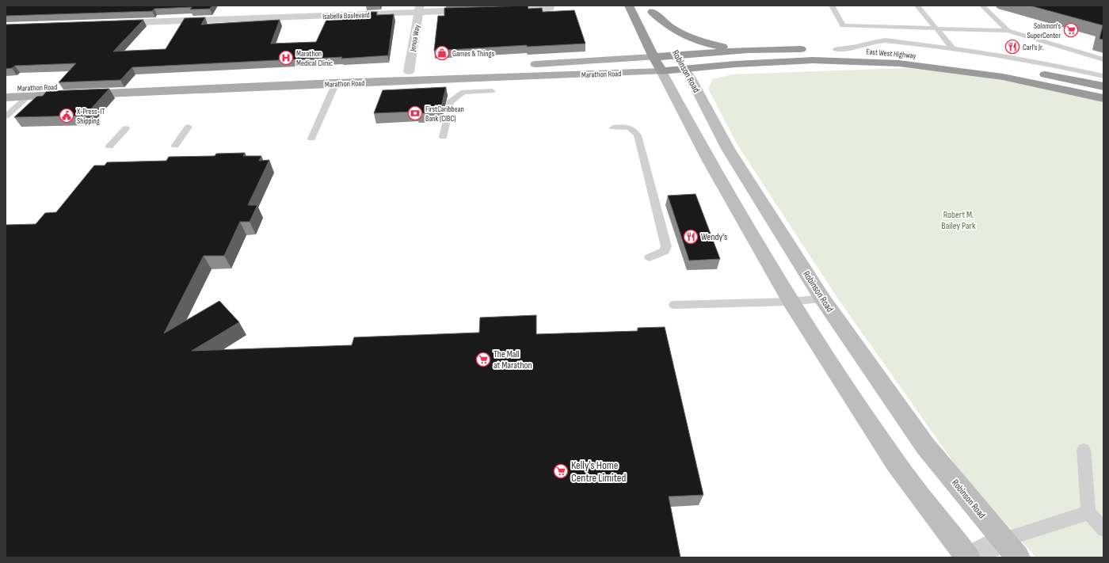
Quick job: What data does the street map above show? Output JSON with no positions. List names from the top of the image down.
{
  "streets": {
    "highway": ["East West Highway", "Marathon Road"],
    "main road": ["Robinson Road"],
    "street": ["Isabella Boulevard", "Jenoa Way"]
  },
  "crossings": [
    ["Isabella Boulevard", "Jenoa Way"],
    ["Jenoa Way", "Marathon Road"],
    ["East West Highway", "Robinson Road"],
    ["East West Highway", "Marathon Road"],
    ["Robinson Road", "Marathon Road"]
  ],
  "parks": ["Robert M. Bailey Park"],
  "places": {
    "supermarket": ["Solomon's SuperCenter", "The Mall at Marathon", "Kelly's Home Centre Limited"],
    "restaurant": ["Carl's Jr.", "Wendy's"],
    "shop": ["Games & Things"],
    "hospital": ["Marathon Medical Clinic"],
    "bank": ["FirstCaribbean Bank (CIBC)"],
    "public building": ["X-Press-IT Shipping"]
  }
}
